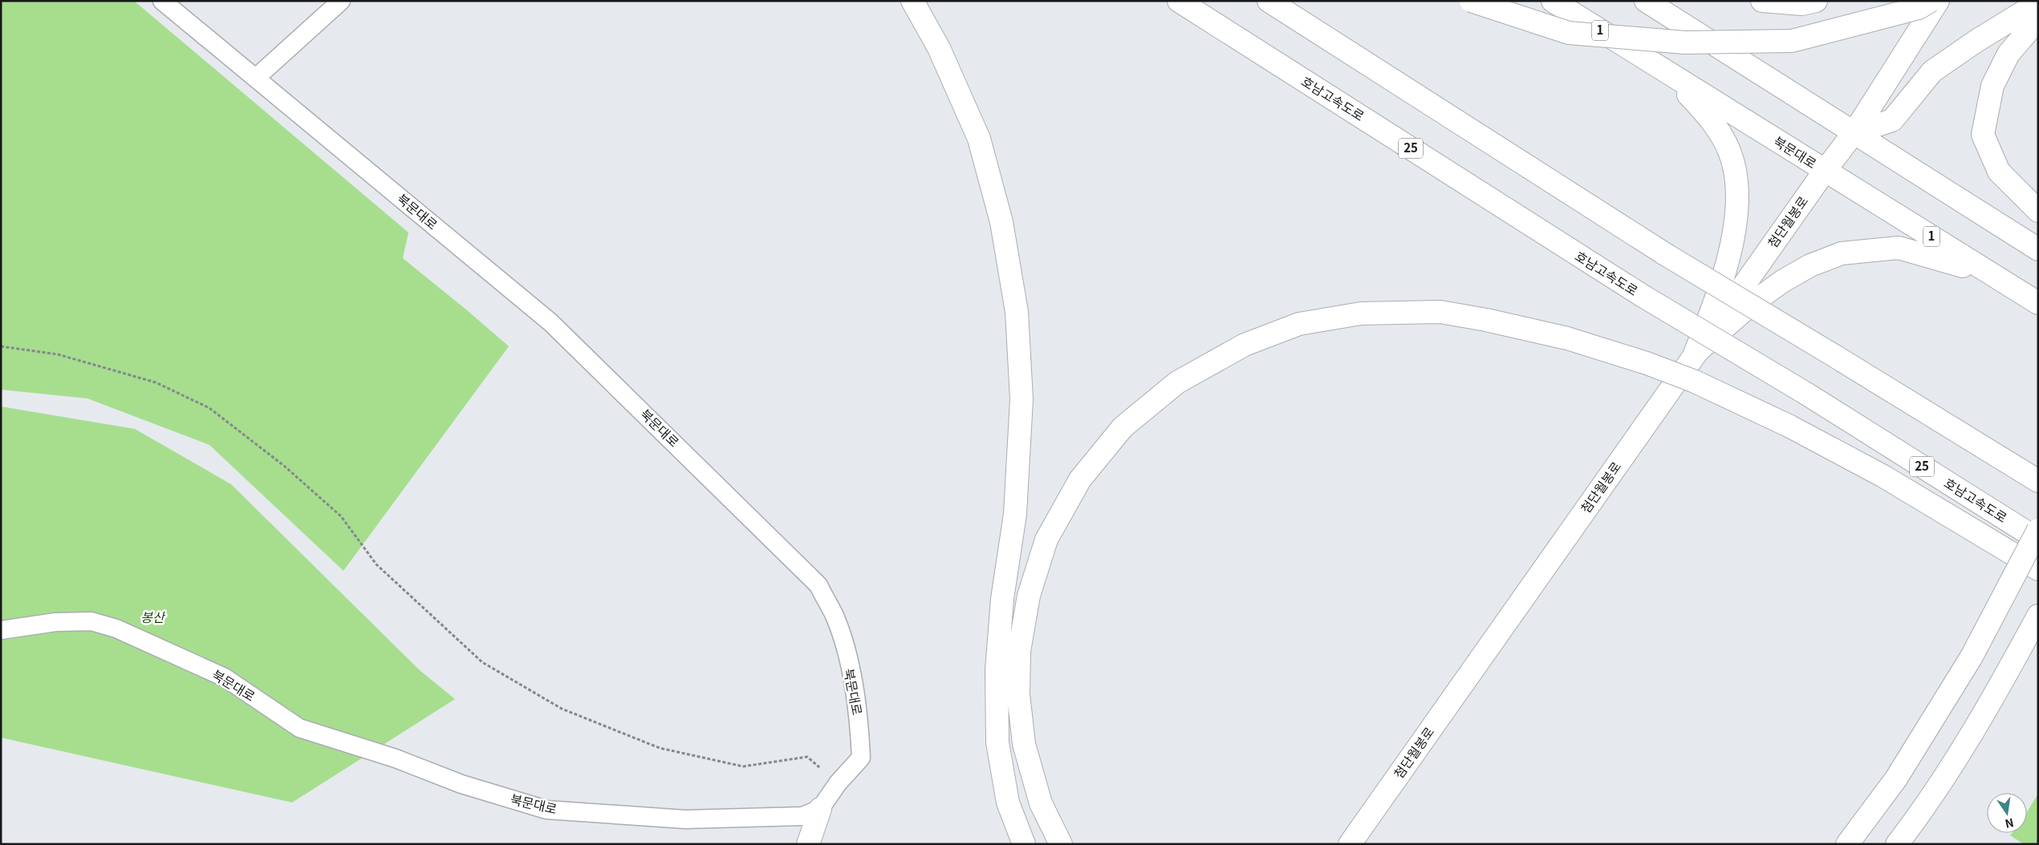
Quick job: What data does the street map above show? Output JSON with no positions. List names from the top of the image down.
{
  "streets": {
    "main road": [
      "1",
      "호남고속도로",
      "25",
      "북문대로",
      "첨단월봉로"
    ]
  },
  "crossings": [
    ["북문대로", "첨단월봉로"]
  ],
  "parks": ["봉산"],
  "north": "bottom"
}
